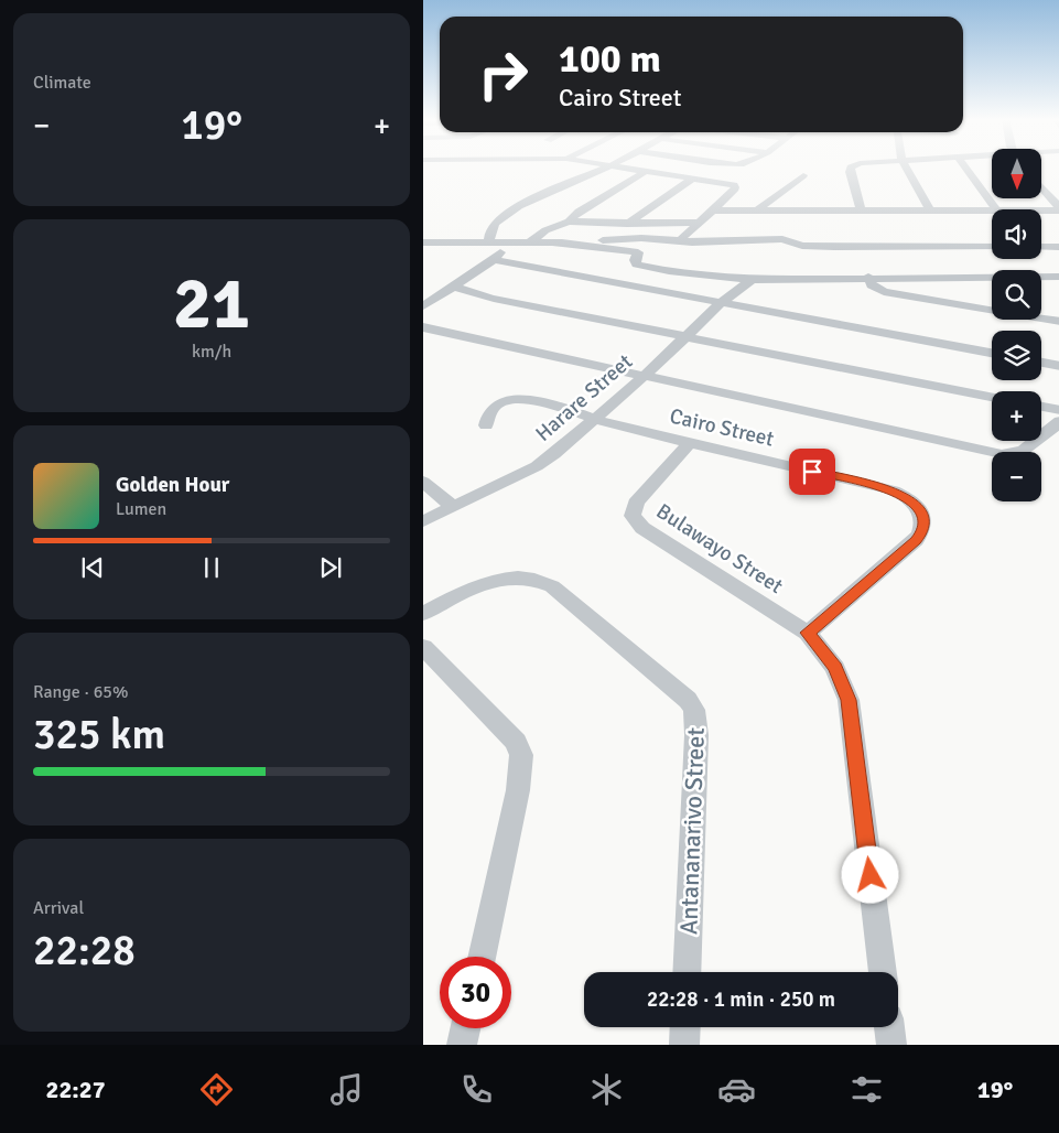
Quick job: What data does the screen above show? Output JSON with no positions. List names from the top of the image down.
{
  "streets": {
    "street": [
      "Harare Street",
      "Cairo Street",
      "Bulawayo Street",
      "Antananarivo Street"
    ]
  },
  "crossings": [
    ["Harare Street", "Cairo Street"],
    ["Cairo Street", "Bulawayo Street"]
  ],
  "north": "bottom",
  "page": {
    "tile": [
      "Climate",
      ["21", "km/h"],
      ["Range · 65%", "325 km"],
      ["Arrival", "22:28"]
    ],
    "turn": ["100 m", "Cairo Street"],
    "heat": ["−", "19°", "+"],
    "map_buttons": ["+", "−"],
    "song": ["Golden Hour", "Lumen"],
    "limit": "30",
    "trip": "22:28 · 1 min · 250 m",
    "tabs": ["22:27", "19°"]
  }
}
